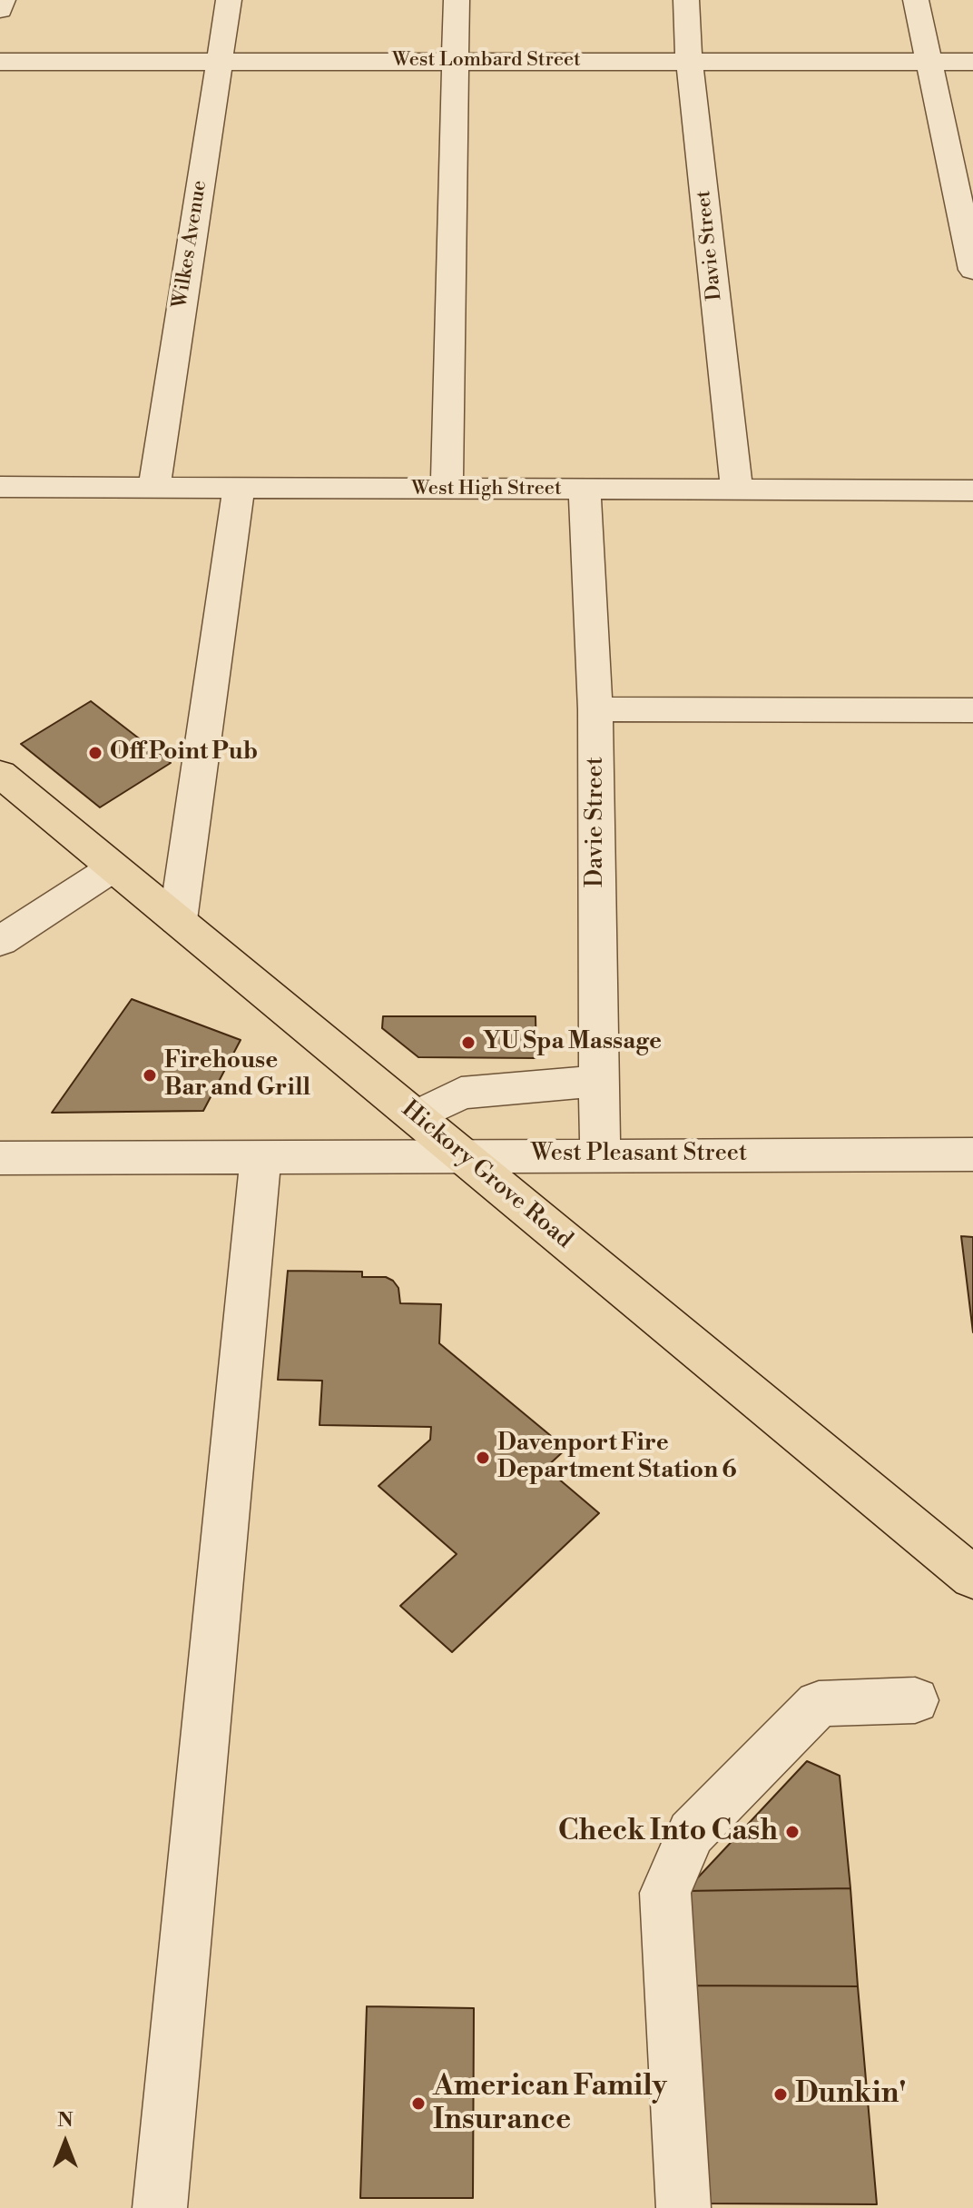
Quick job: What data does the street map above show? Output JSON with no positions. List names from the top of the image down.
{
  "streets": {
    "main road": ["Hickory Grove Road"],
    "street": [
      "West Lombard Street",
      "Wilkes Avenue",
      "Davie Street",
      "West High Street",
      "West Pleasant Street"
    ]
  },
  "crossings": [
    ["West Lombard Street", "Wilkes Avenue"],
    ["West Lombard Street", "Davie Street"],
    ["Wilkes Avenue", "West High Street"],
    ["Davie Street", "West High Street"],
    ["Davie Street", "West Pleasant Street"],
    ["West Pleasant Street", "Hickory Grove Road"]
  ],
  "places": [
    "Off Point Pub",
    "YU Spa Massage",
    "Firehouse Bar and Grill",
    "Davenport Fire Department Station 6",
    "Check Into Cash",
    "Dunkin'",
    "American Family Insurance"
  ],
  "north": "top"
}
